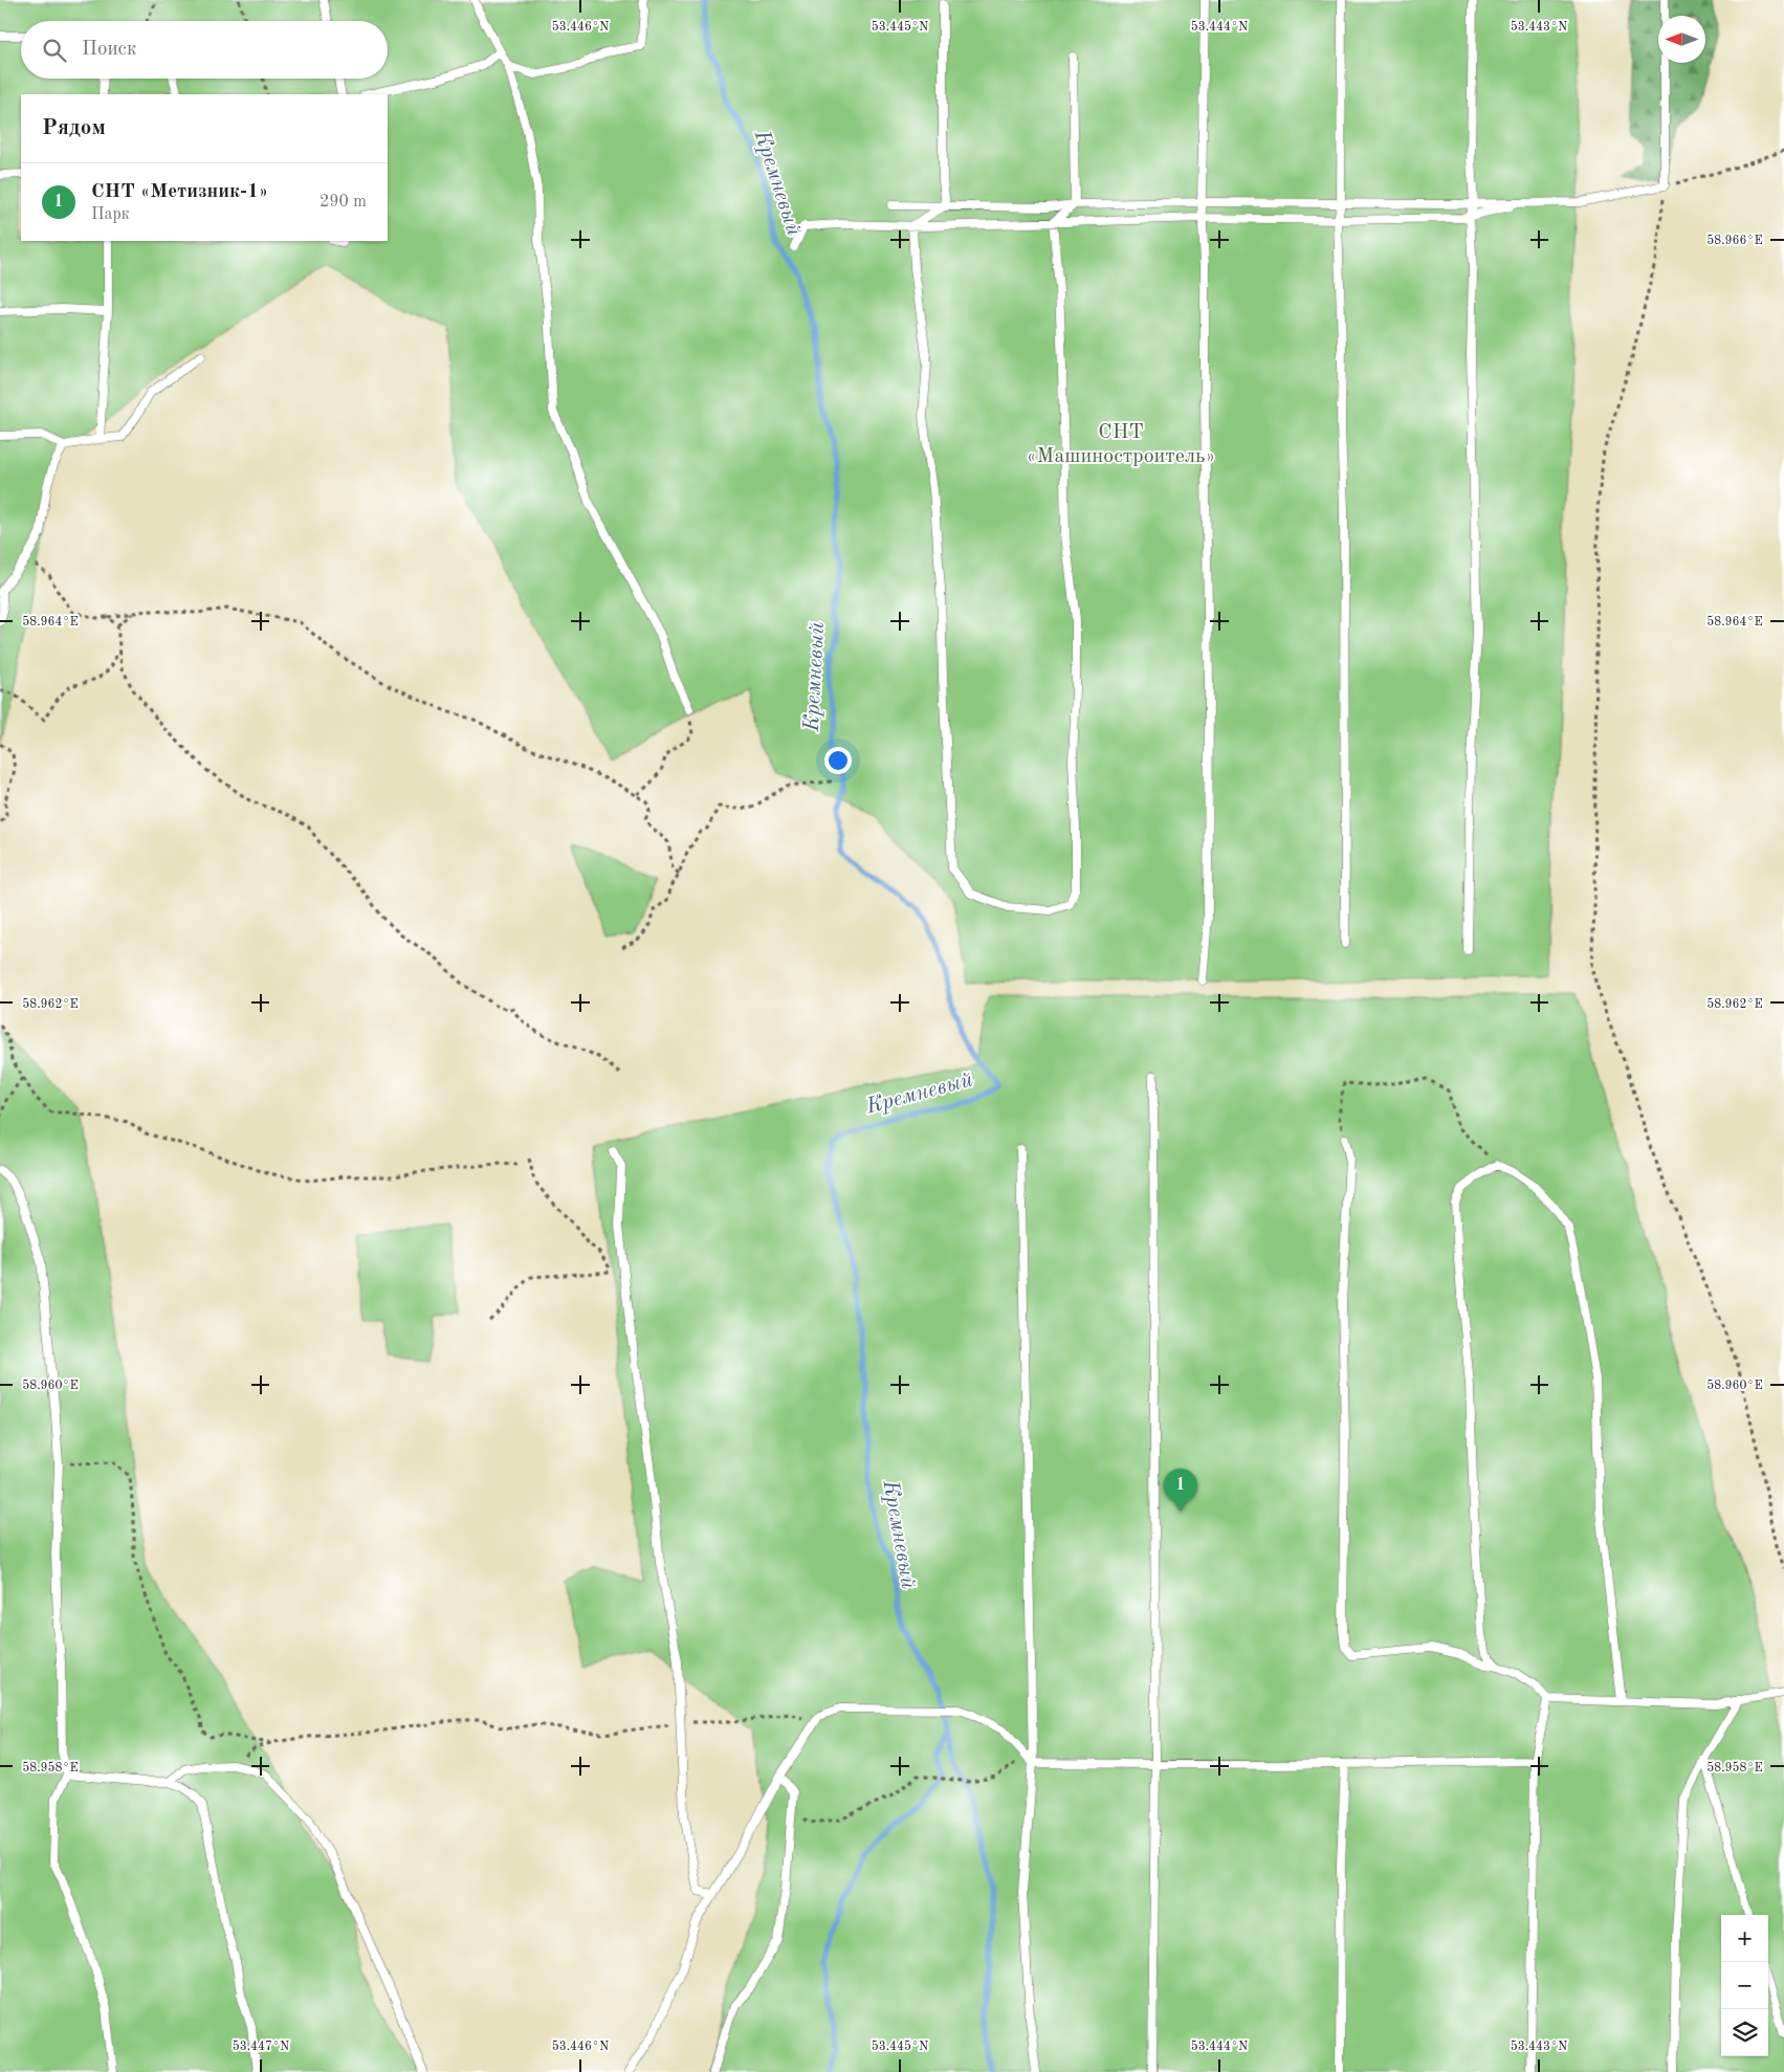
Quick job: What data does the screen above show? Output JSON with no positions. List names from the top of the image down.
{
  "water": ["Кремневый"],
  "parks": ["СНТ «Машиностроитель»"],
  "north": "left",
  "page": {
    "search": "Поиск",
    "heading": "Рядом",
    "list": [
      {
        "mark": "1",
        "name": "СНТ «Метизник-1»",
        "note": "Парк",
        "value": "290 m"
      }
    ],
    "pins": "1",
    "map_buttons": ["+", "−"]
  },
  "coordinates": [
    "53.446°N",
    "53.445°N",
    "53.444°N",
    "53.443°N",
    "58.966°E",
    "58.964°E",
    "58.962°E",
    "58.960°E",
    "58.958°E",
    "53.447°N"
  ]
}
